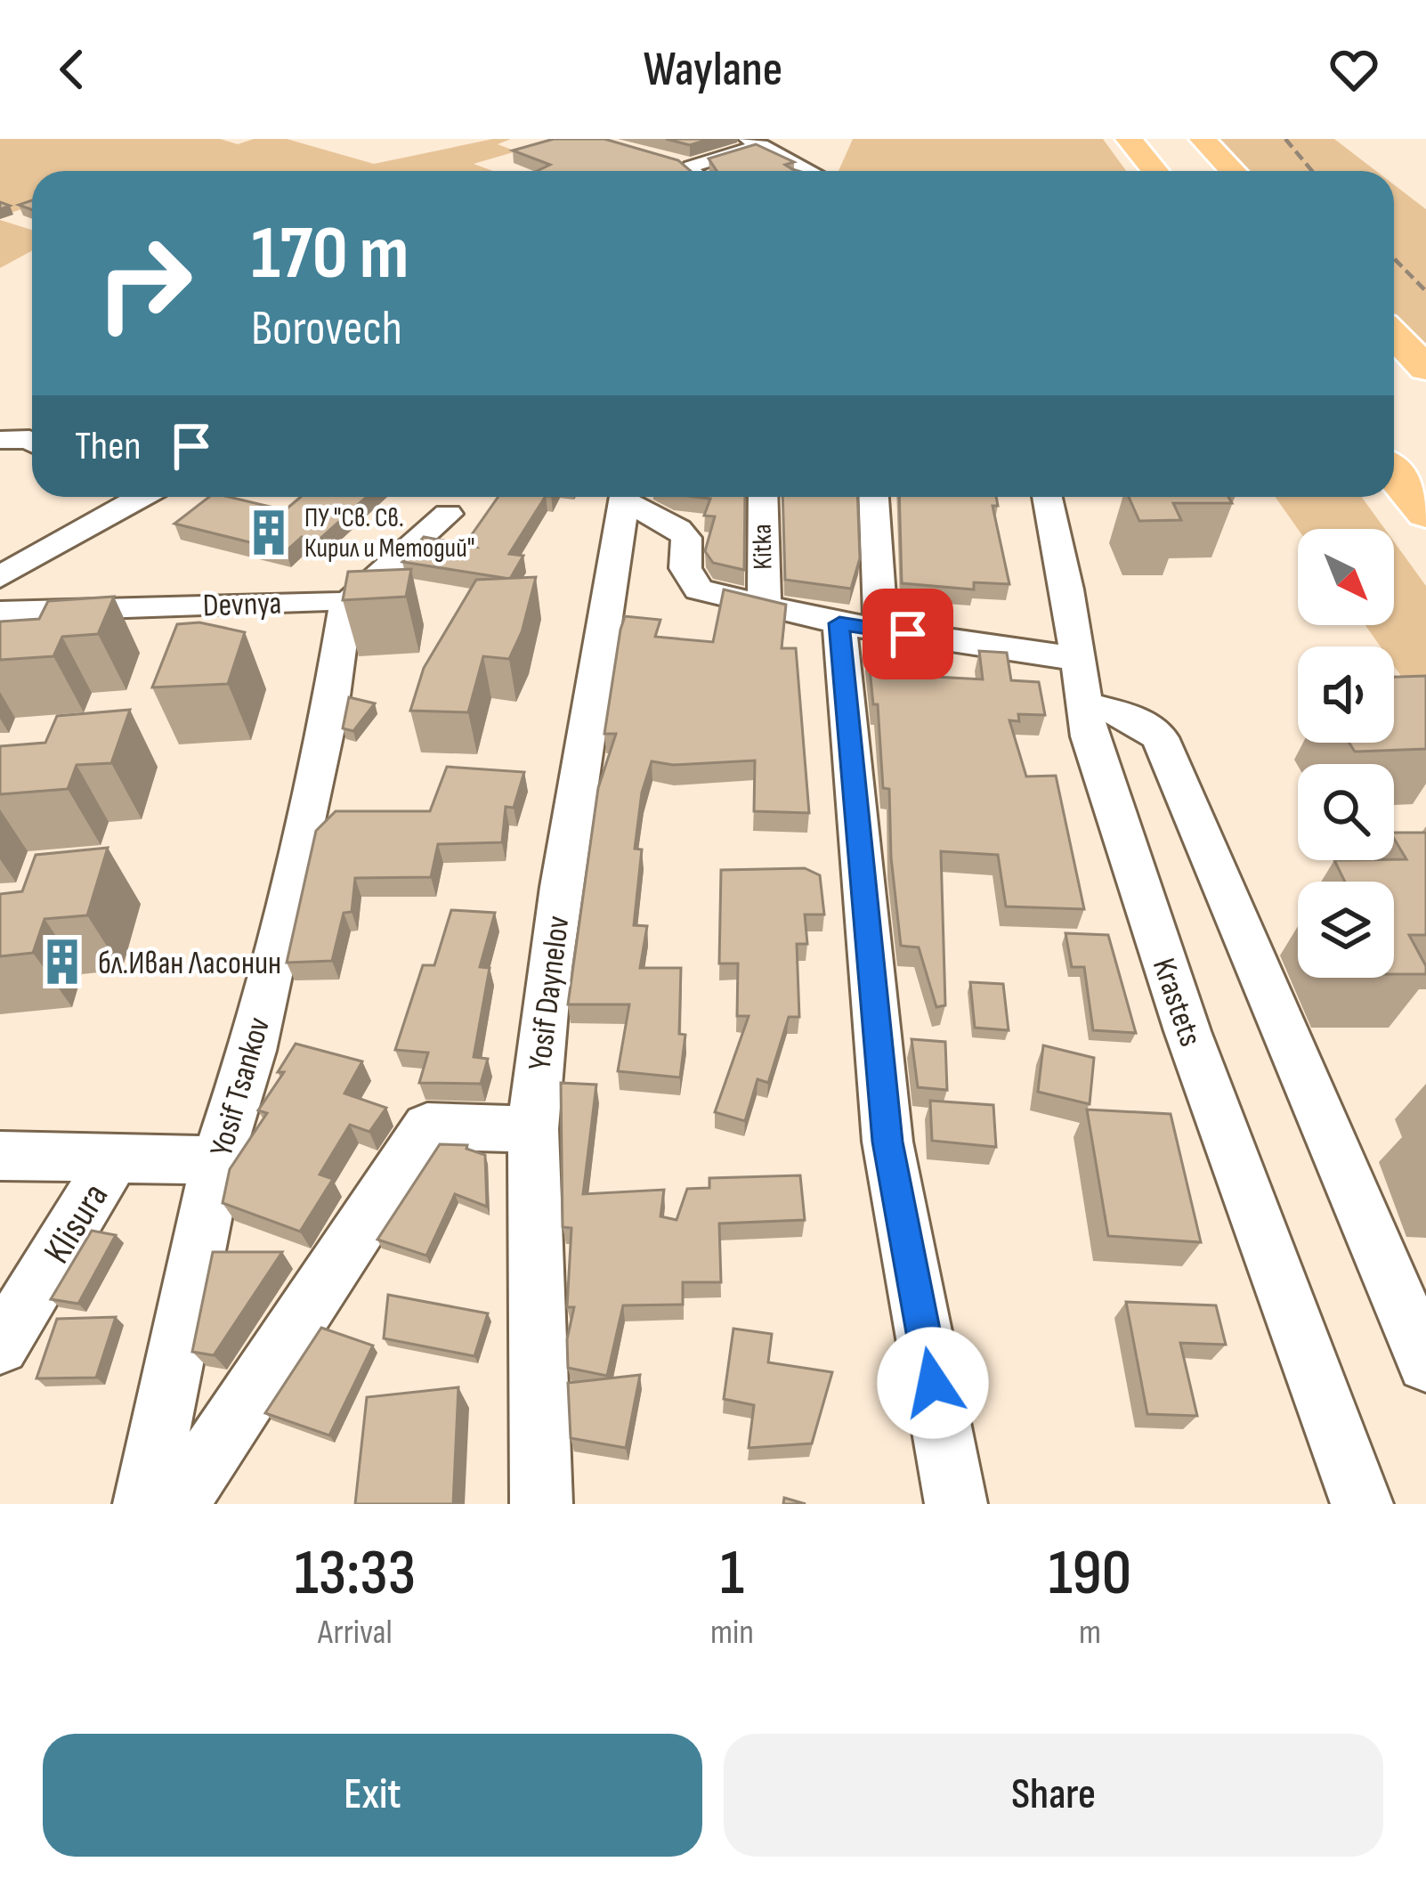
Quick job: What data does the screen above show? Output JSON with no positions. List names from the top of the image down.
{
  "streets": {
    "street": [
      "Kitka",
      "Devnya",
      "Yosif Daynelov",
      "Krastets",
      "Yosif Tsankov",
      "Klisura"
    ]
  },
  "crossings": [
    ["Devnya", "Yosif Tsankov"]
  ],
  "places": {
    "building": ["ПУ \"Св. Св. Кирил и Методий\"", "бл.Иван Ласонин"]
  },
  "north": "bottom right",
  "page": {
    "header": "Waylane",
    "turn": ["170 m", "Borovech"],
    "then": "Then",
    "eta": [
      "13:33",
      "Arrival",
      "1",
      "min",
      "190",
      "m"
    ],
    "buttons": ["Exit", "Share"]
  }
}
